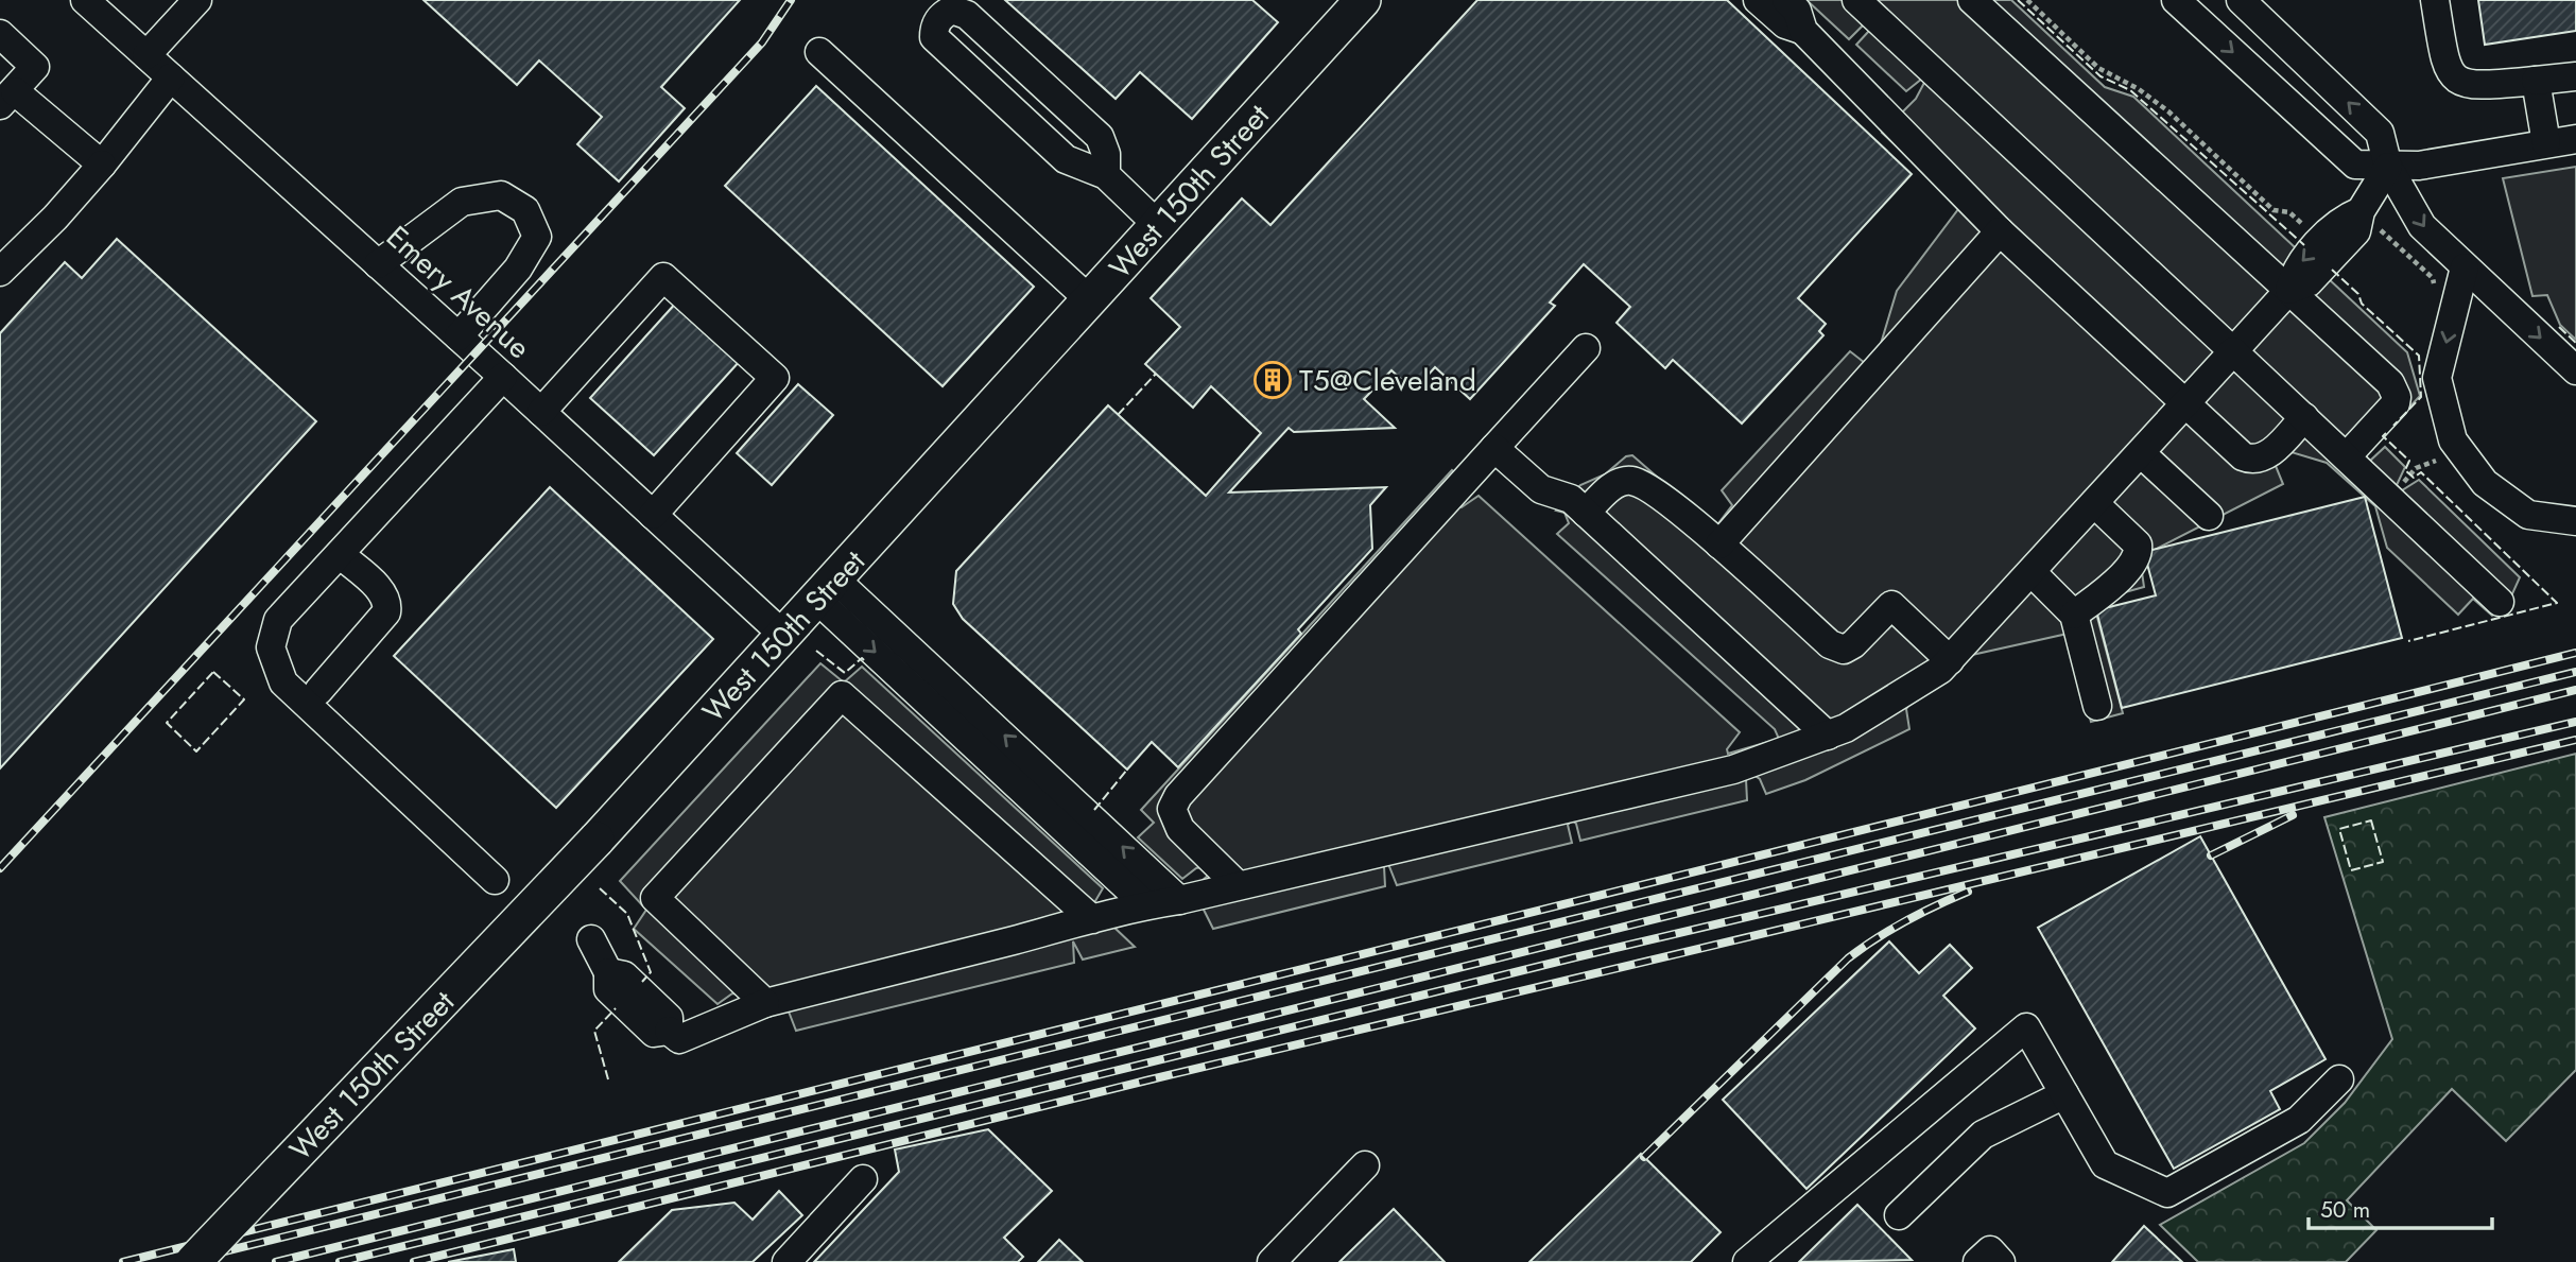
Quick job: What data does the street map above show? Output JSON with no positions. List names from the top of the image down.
{
  "streets": {
    "main road": ["West 150th Street"],
    "street": ["Emery Avenue"]
  },
  "crossings": [
    ["West 150th Street", "Emery Avenue"]
  ],
  "places": {
    "building": ["T5@Cleveland"]
  },
  "scale_bar": "50 m"
}
